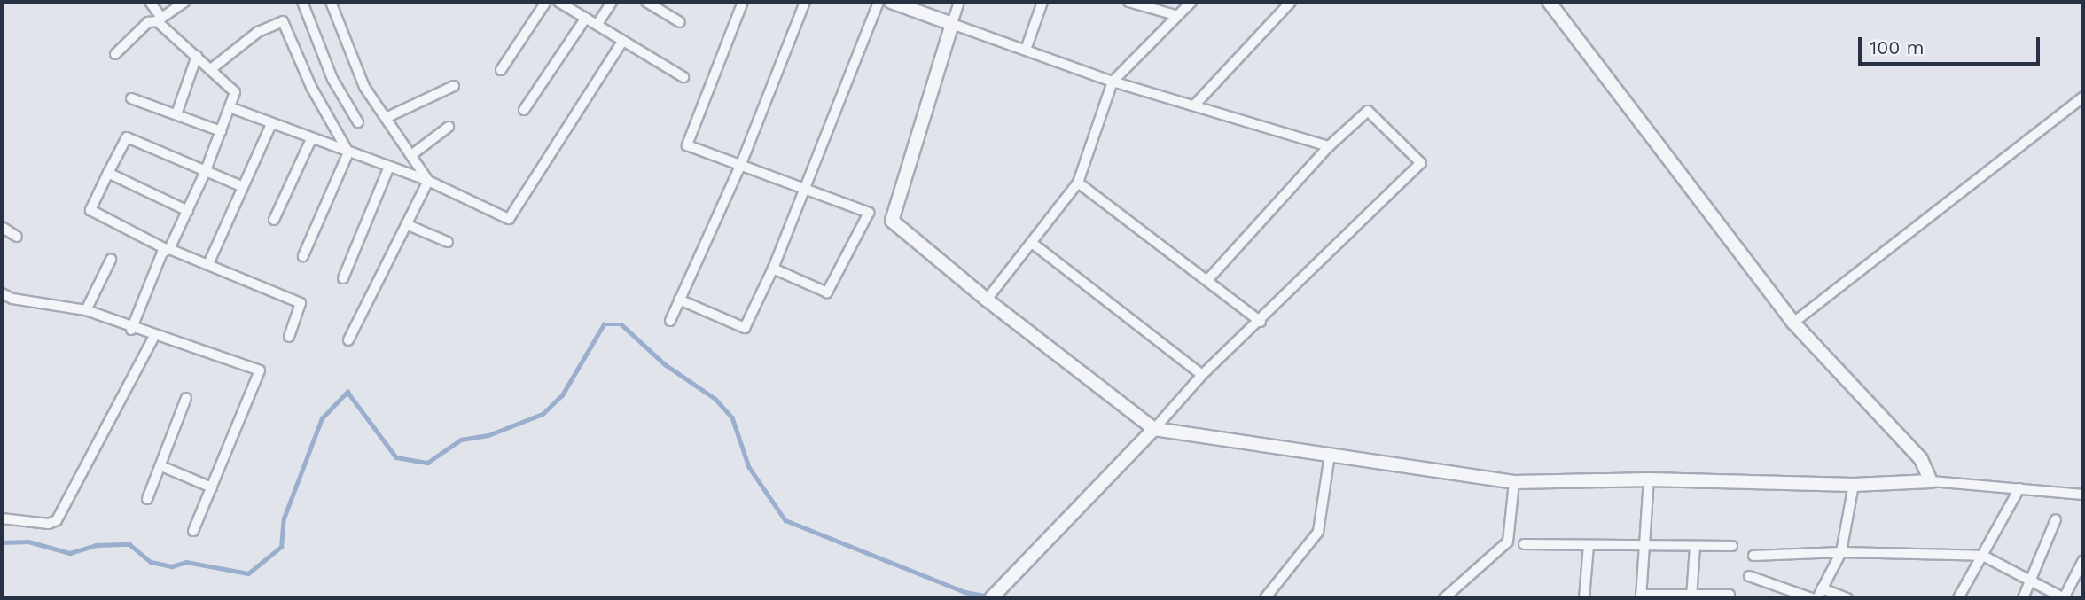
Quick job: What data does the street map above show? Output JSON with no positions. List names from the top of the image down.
{
  "scale_bar": "100 m"
}
